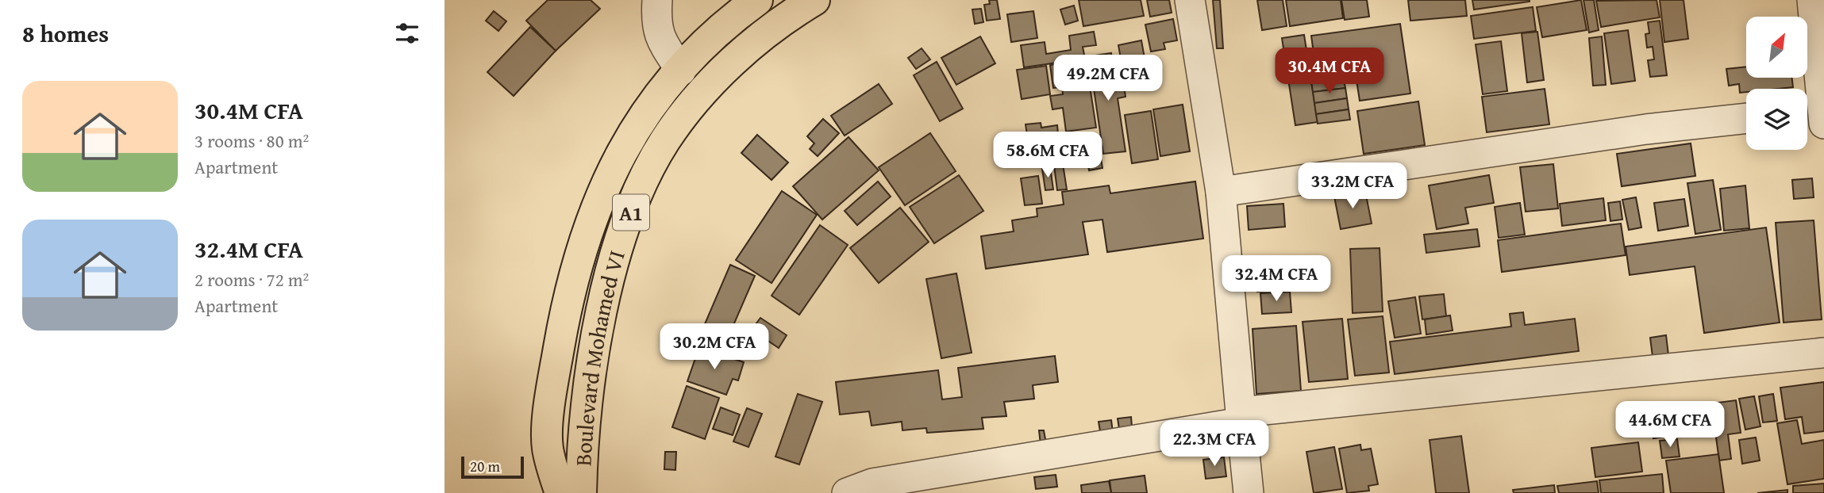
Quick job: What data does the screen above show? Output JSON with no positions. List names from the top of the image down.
{
  "streets": {
    "main road": ["A1", "Boulevard Mohamed VI"]
  },
  "scale_bar": "20 m",
  "north": "top right",
  "page": {
    "heading": "8 homes",
    "price": [
      "30.4M CFA",
      "49.2M CFA",
      "58.6M CFA",
      "33.2M CFA",
      "32.4M CFA",
      "30.2M CFA",
      "44.6M CFA",
      "22.3M CFA"
    ],
    "list": [
      {
        "name": "30.4M CFA",
        "note": "3 rooms · 80 m² · Apartment"
      },
      {
        "name": "32.4M CFA",
        "note": "2 rooms · 72 m² · Apartment"
      }
    ],
    "scale": "20 m"
  }
}
